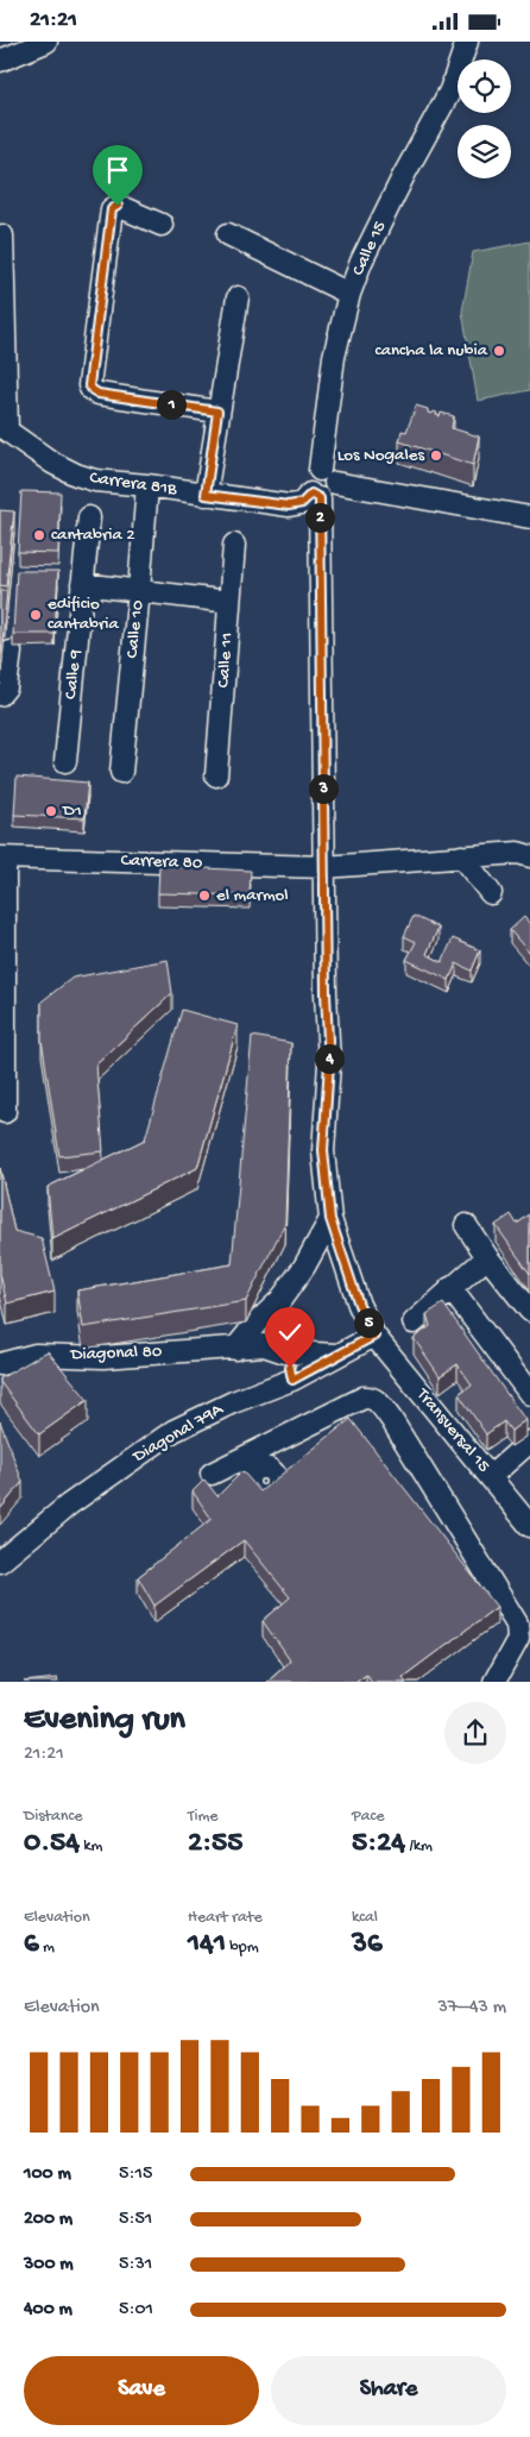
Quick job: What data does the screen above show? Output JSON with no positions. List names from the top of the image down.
{
  "streets": {
    "street": [
      "Calle 15",
      "Carrera 81B",
      "Calle 10",
      "Calle 11",
      "Calle 9",
      "Carrera 80",
      "Diagonal 80",
      "Transversal 15",
      "Diagonal 79A"
    ]
  },
  "crossings": [
    ["Calle 15", "Carrera 81B"],
    ["Carrera 81B", "Calle 10"],
    ["Diagonal 80", "Diagonal 79A"],
    ["Transversal 15", "Diagonal 79A"]
  ],
  "places": [
    "cancha la nubia",
    "Los Nogales",
    "cantabria 2",
    "edificio cantabria",
    "D1",
    "el marmol"
  ],
  "page": {
    "status": "21:21",
    "pins": [
      "1",
      "2",
      "3",
      "4",
      "5"
    ],
    "heading": ["Evening run", "21:21"],
    "stats": [
      ["Distance", "0.54 km"],
      ["Time", "2:55"],
      ["Pace", "5:24 /km"],
      ["Elevation", "6 m"],
      ["Heart rate", "141 bpm"],
      ["kcal", "36"]
    ],
    "chart": ["Elevation", "37–43 m"],
    "list": [
      {
        "name": "100 m",
        "note": "5:15"
      },
      {
        "name": "200 m",
        "note": "5:51"
      },
      {
        "name": "300 m",
        "note": "5:31"
      },
      {
        "name": "400 m",
        "note": "5:01"
      }
    ],
    "buttons": ["Save", "Share"]
  }
}
